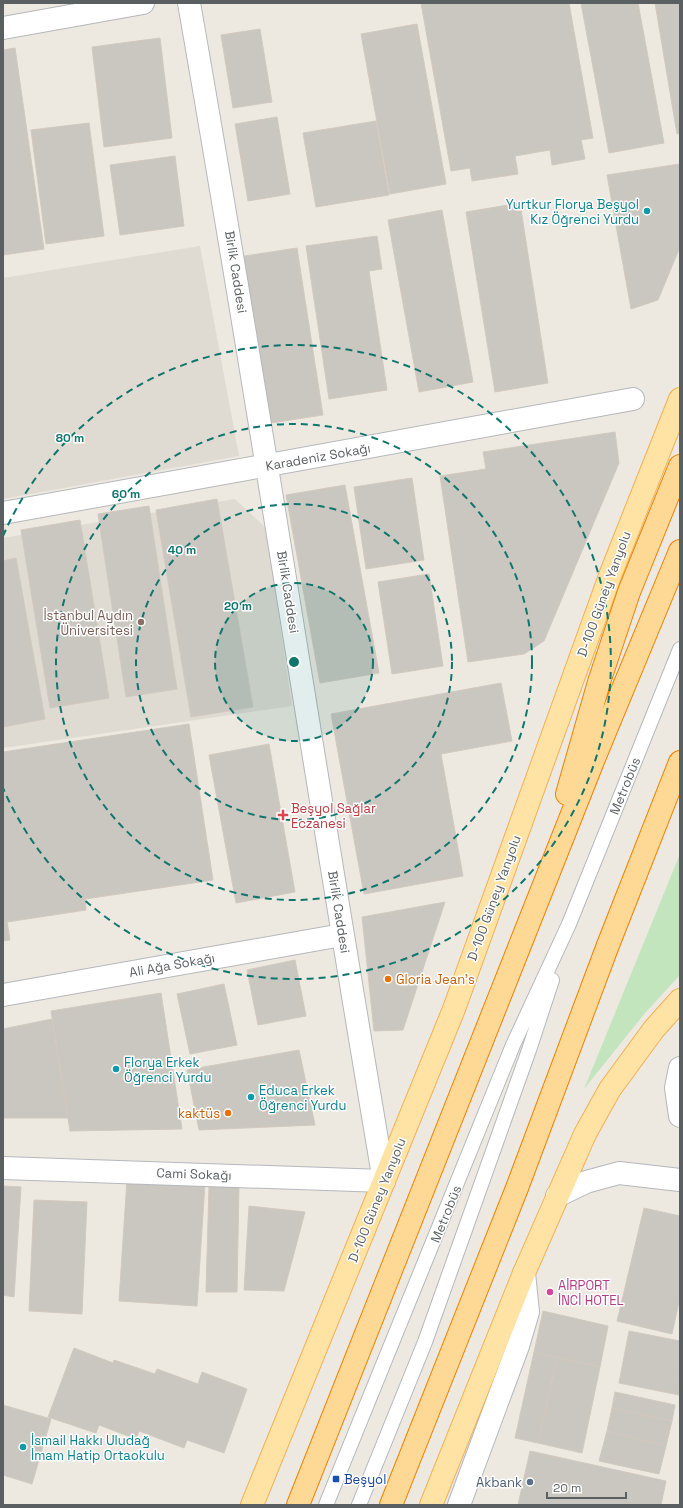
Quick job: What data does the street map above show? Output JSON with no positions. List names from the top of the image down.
{
  "streets": {
    "main road": ["D-100 Güney Yanyolu"],
    "street": [
      "Birlik Caddesi",
      "Karadeniz Sokağı",
      "Ali Ağa Sokağı",
      "Cami Sokağı"
    ],
    "lane": ["Metrobüs"]
  },
  "crossings": [
    ["Birlik Caddesi", "Karadeniz Sokağı"],
    ["Birlik Caddesi", "D-100 Güney Yanyolu"],
    ["Birlik Caddesi", "Ali Ağa Sokağı"],
    ["Birlik Caddesi", "Cami Sokağı"],
    ["D-100 Güney Yanyolu", "Cami Sokağı"]
  ],
  "places": {
    "other": [
      "Yurtkur Florya Beşyol Kız Öğrenci Yurdu",
      "İstanbul Aydın Üniversitesi",
      "Gloria Jean's",
      "Florya Erkek Öğrenci Yurdu",
      "Educa Erkek Öğrenci Yurdu",
      "kaktüs",
      "AİRPORT İNCİ HOTEL",
      "İsmail Hakkı Uludağ İmam Hatip Ortaokulu",
      "Akbank"
    ],
    "health": ["Beşyol Sağlar Eczanesi"],
    "transit": ["Beşyol"]
  },
  "scale_bar": "20 m",
  "rings": [
    "80 m",
    "60 m",
    "40 m",
    "20 m"
  ]
}
